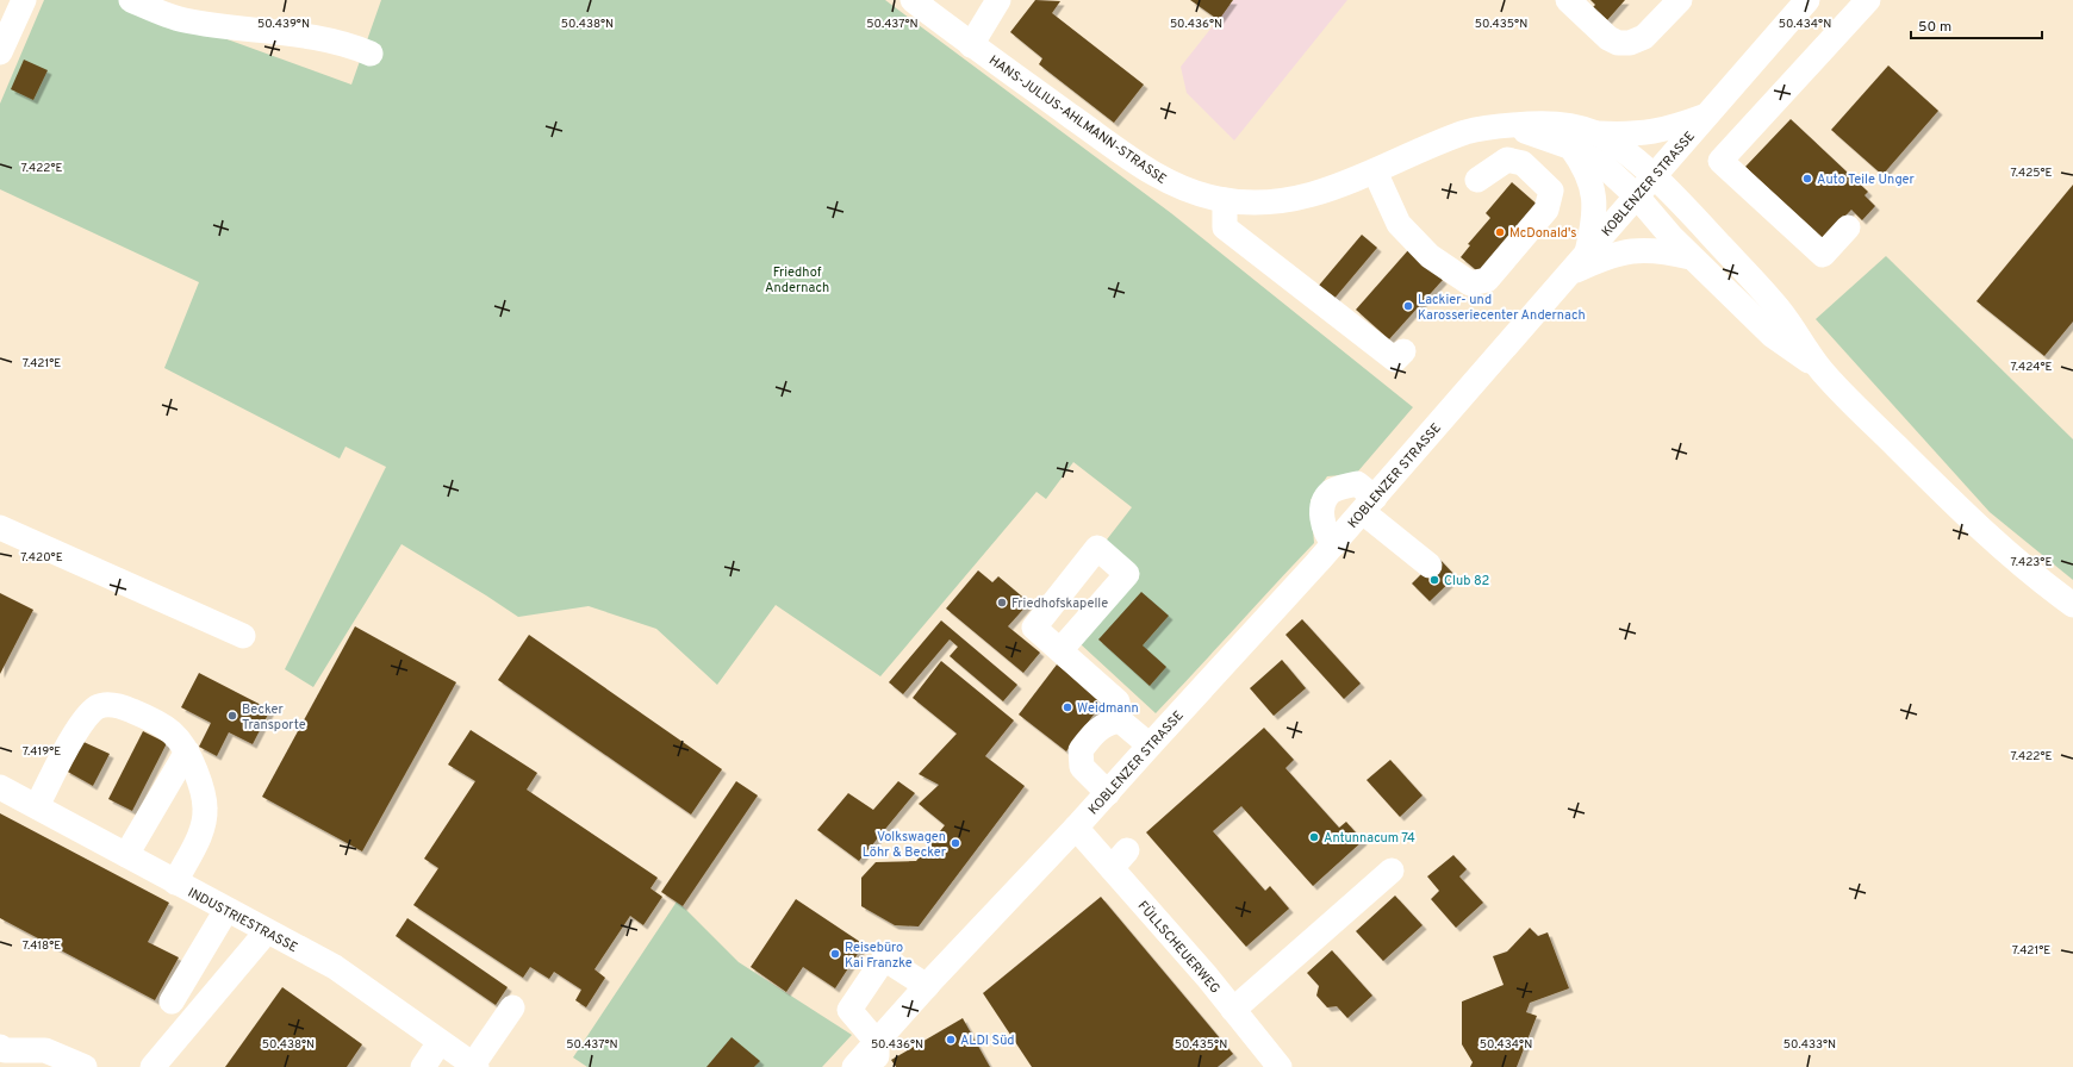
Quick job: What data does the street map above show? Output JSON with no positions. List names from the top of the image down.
{
  "streets": {
    "street": [
      "HANS-JULIUS-AHLMANN-STRASSE",
      "KOBLENZER STRASSE",
      "INDUSTRIESTRASSE",
      "FÜLLSCHEUERWEG"
    ]
  },
  "crossings": [
    ["HANS-JULIUS-AHLMANN-STRASSE", "KOBLENZER STRASSE"],
    ["KOBLENZER STRASSE", "FÜLLSCHEUERWEG"]
  ],
  "parks": ["Friedhof Andernach"],
  "places": [
    "Auto Teile Unger",
    "McDonald's",
    "Lackier- und Karosseriecenter Andernach",
    "Club 82",
    "Friedhofskapelle",
    "Weidmann",
    "Becker Transporte",
    "Antunnacum 74",
    "Volkswagen Löhr & Becker",
    "Reisebüro Kai Franzke",
    "ALDI Süd"
  ],
  "scale_bar": "50 m",
  "coordinates": [
    "50.439°N",
    "50.438°N",
    "50.437°N",
    "50.436°N",
    "50.435°N",
    "50.434°N",
    "7.422°E",
    "7.425°E",
    "7.421°E",
    "7.424°E",
    "7.420°E",
    "7.423°E",
    "7.419°E",
    "7.418°E",
    "50.433°N"
  ]
}
